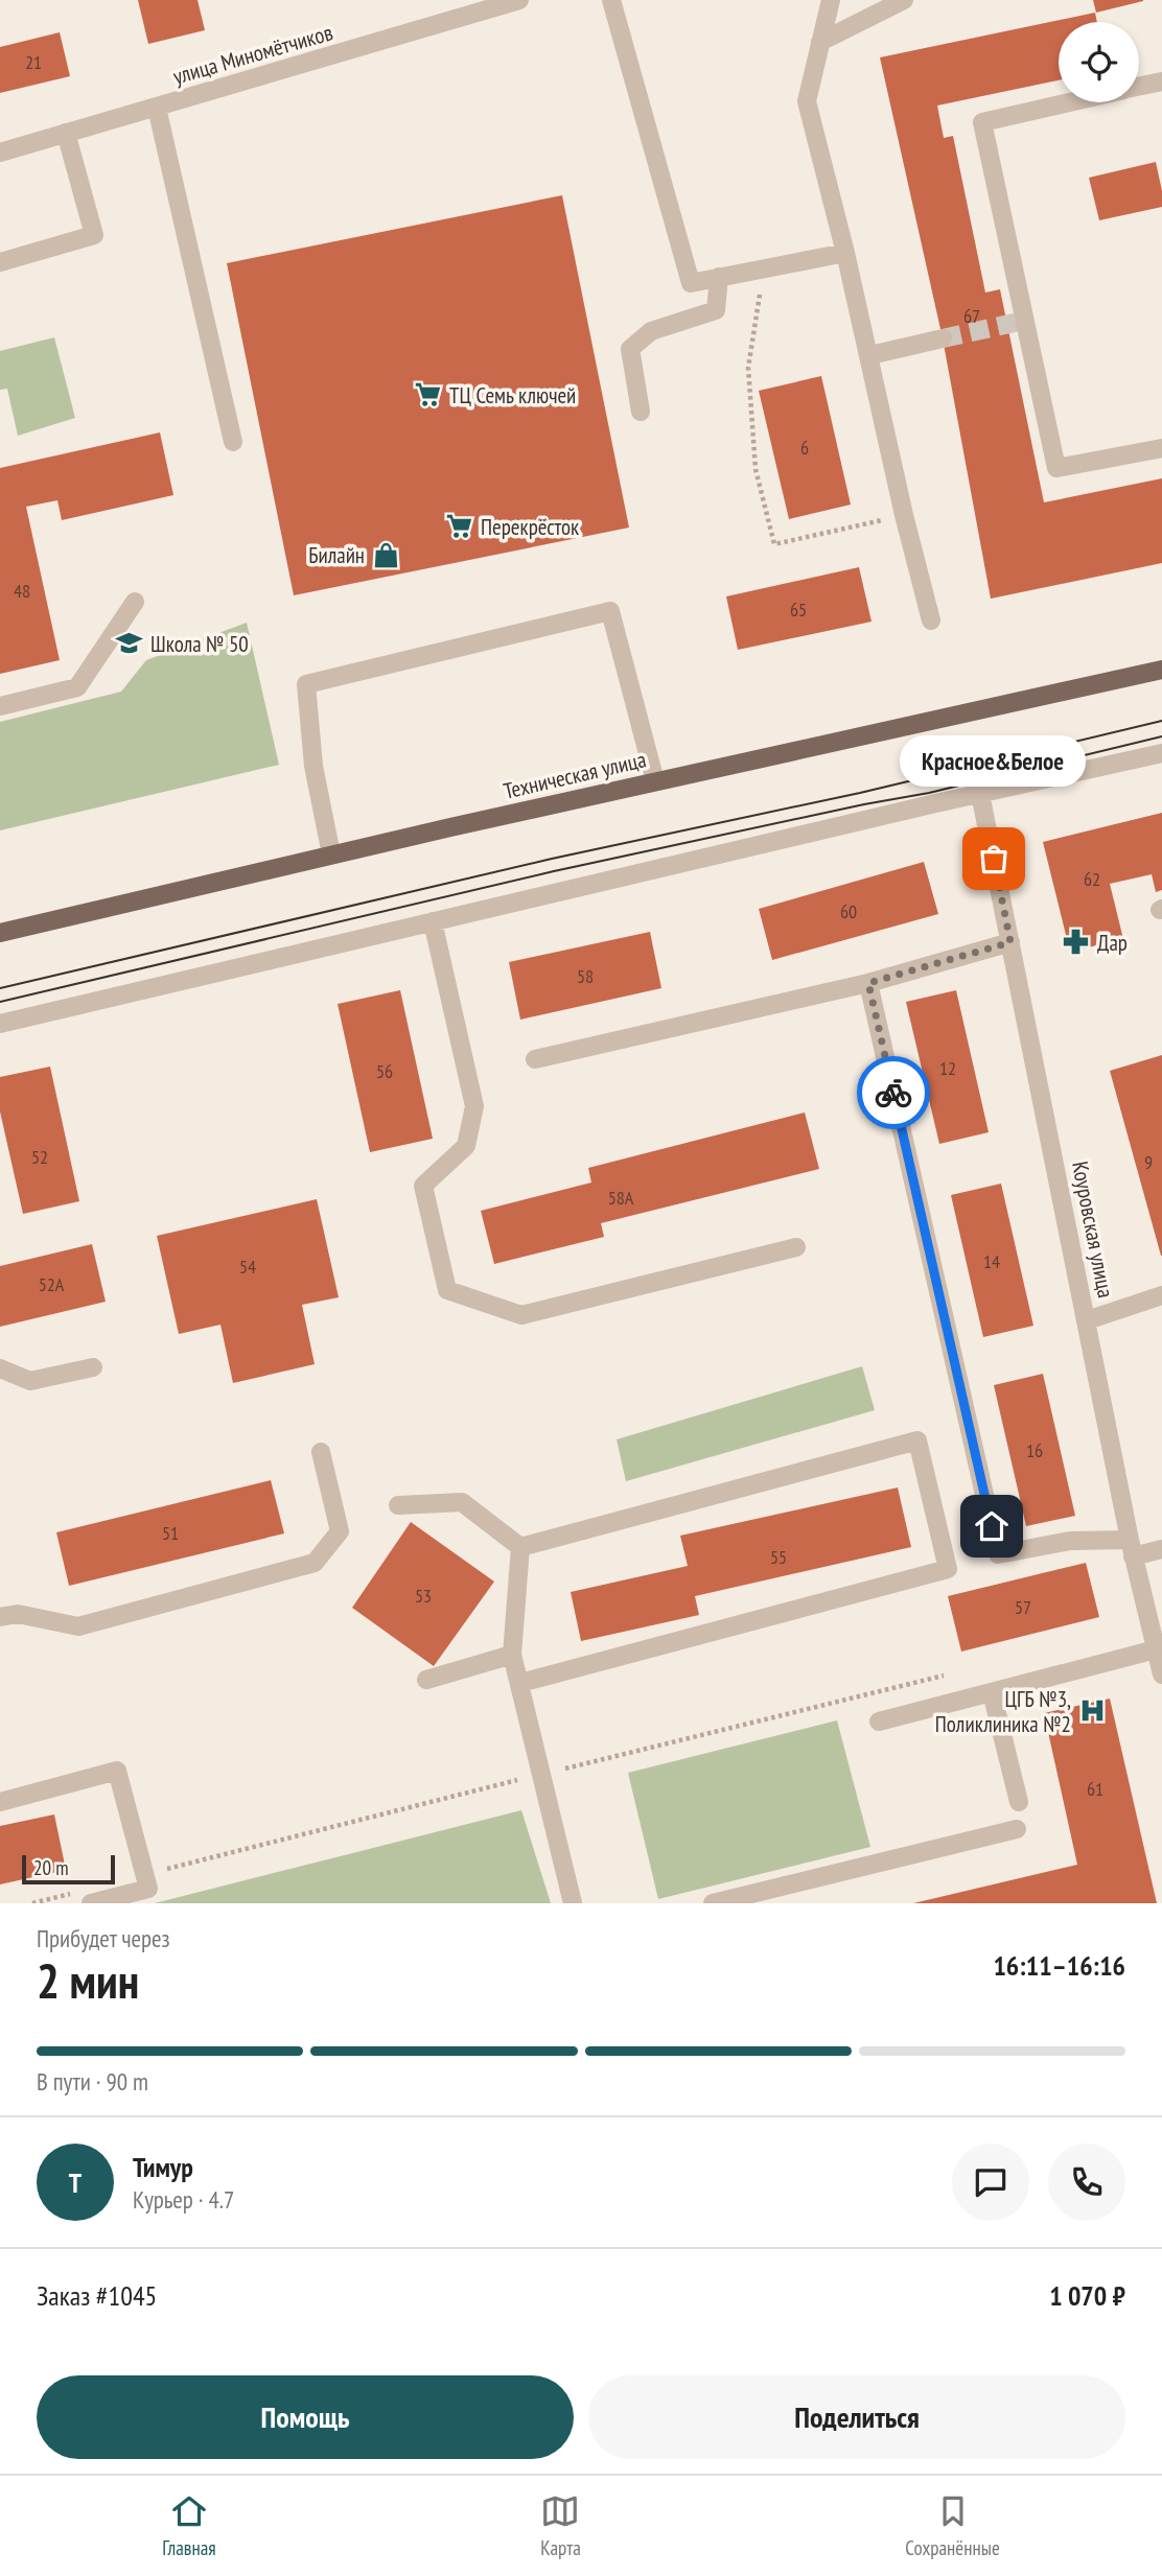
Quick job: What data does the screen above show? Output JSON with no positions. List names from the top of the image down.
{
  "streets": {
    "main road": ["Техническая улица"],
    "street": ["улица Миномётчиков", "Коуровская улица"]
  },
  "places": {
    "supermarket": ["ТЦ Семь ключей", "Перекрёсток"],
    "shop": ["Билайн"],
    "school or university": ["Школа № 50"],
    "other": ["Красное&Белое"],
    "pharmacy": ["Дар"],
    "hospital": ["ЦГБ №3, Поликлиника №2"]
  },
  "house_numbers": [
    "21",
    "67",
    "6",
    "48",
    "65",
    "62",
    "60",
    "58",
    "12",
    "56",
    "52",
    "9",
    "58А",
    "14",
    "54",
    "52А",
    "16",
    "51",
    "55",
    "53",
    "57",
    "61"
  ],
  "scale_bar": "20 m",
  "page": {
    "bubble": "Красное&Белое",
    "scale": "20 m",
    "heading": ["2 мин", "Прибудет через", "16:11–16:16"],
    "panel": [
      "Тимур",
      "Курьер · 4.7",
      "Заказ #1045",
      "1 070 ₽"
    ],
    "bar": "В пути · 90 m",
    "round": "Т",
    "buttons": ["Помощь", "Поделиться"],
    "tabs": ["Главная", "Карта", "Сохранённые"]
  }
}
